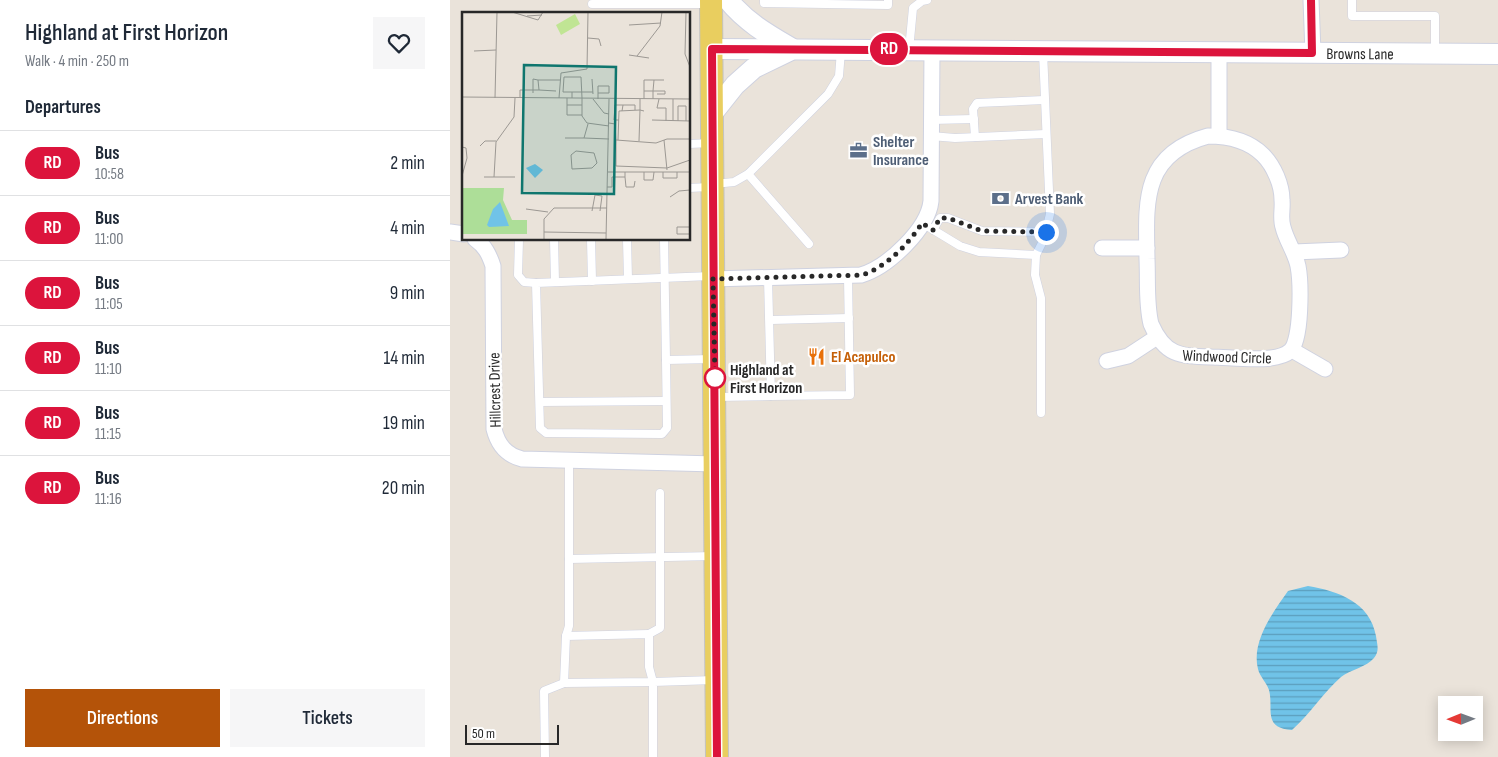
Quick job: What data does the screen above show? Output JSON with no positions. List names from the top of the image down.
{
  "streets": {
    "street": ["Browns Lane", "Windwood Circle", "Hillcrest Drive"]
  },
  "places": {
    "office": ["Shelter Insurance"],
    "bank": ["Arvest Bank"],
    "restaurant": ["El Acapulco"],
    "other": ["Highland at First Horizon"]
  },
  "lines": ["bus line RD"],
  "scale_bar": "50 m",
  "north": "left",
  "page": {
    "heading": [
      ["Highland at First Horizon", "Walk · 4 min · 250 m"],
      "Departures"
    ],
    "on_map": "RD",
    "list": [
      {
        "mark": "RD",
        "name": "Bus",
        "note": "10:58",
        "value": "2 min"
      },
      {
        "mark": "RD",
        "name": "Bus",
        "note": "11:00",
        "value": "4 min"
      },
      {
        "mark": "RD",
        "name": "Bus",
        "note": "11:05",
        "value": "9 min"
      },
      {
        "mark": "RD",
        "name": "Bus",
        "note": "11:10",
        "value": "14 min"
      },
      {
        "mark": "RD",
        "name": "Bus",
        "note": "11:15",
        "value": "19 min"
      },
      {
        "mark": "RD",
        "name": "Bus",
        "note": "11:16",
        "value": "20 min"
      }
    ],
    "buttons": ["Directions", "Tickets"],
    "scale": "50 m"
  }
}
